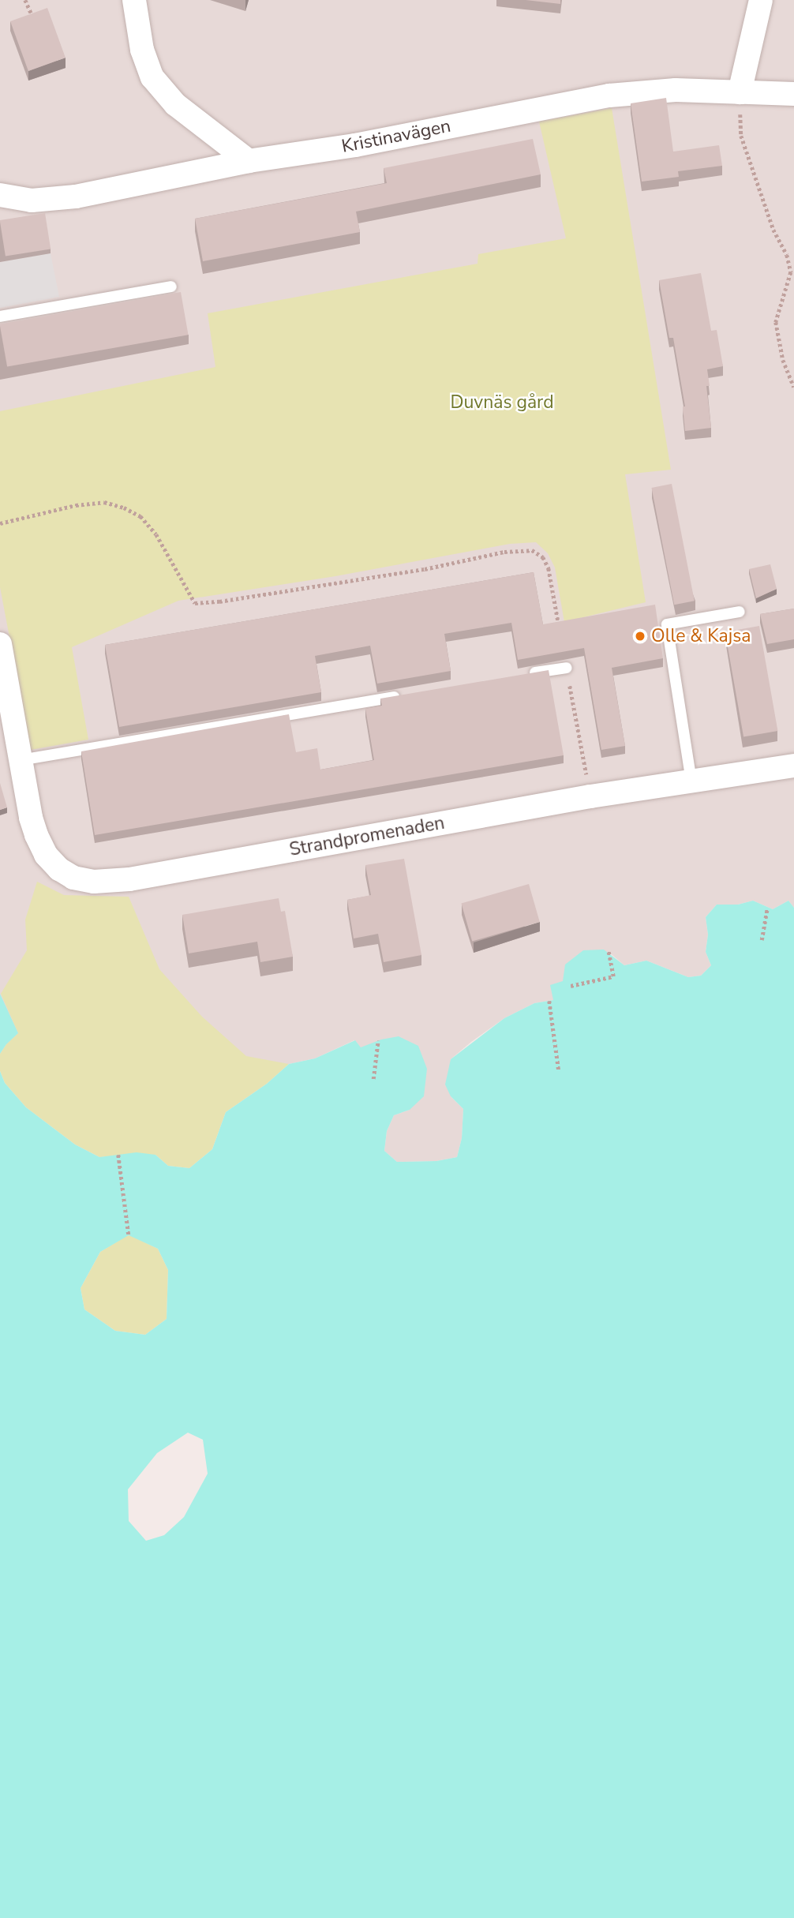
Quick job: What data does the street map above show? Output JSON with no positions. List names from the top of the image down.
{
  "streets": {
    "street": ["Kristinavägen", "Strandpromenaden"]
  },
  "parks": ["Duvnäs gård"],
  "places": ["Olle & Kajsa"]
}
